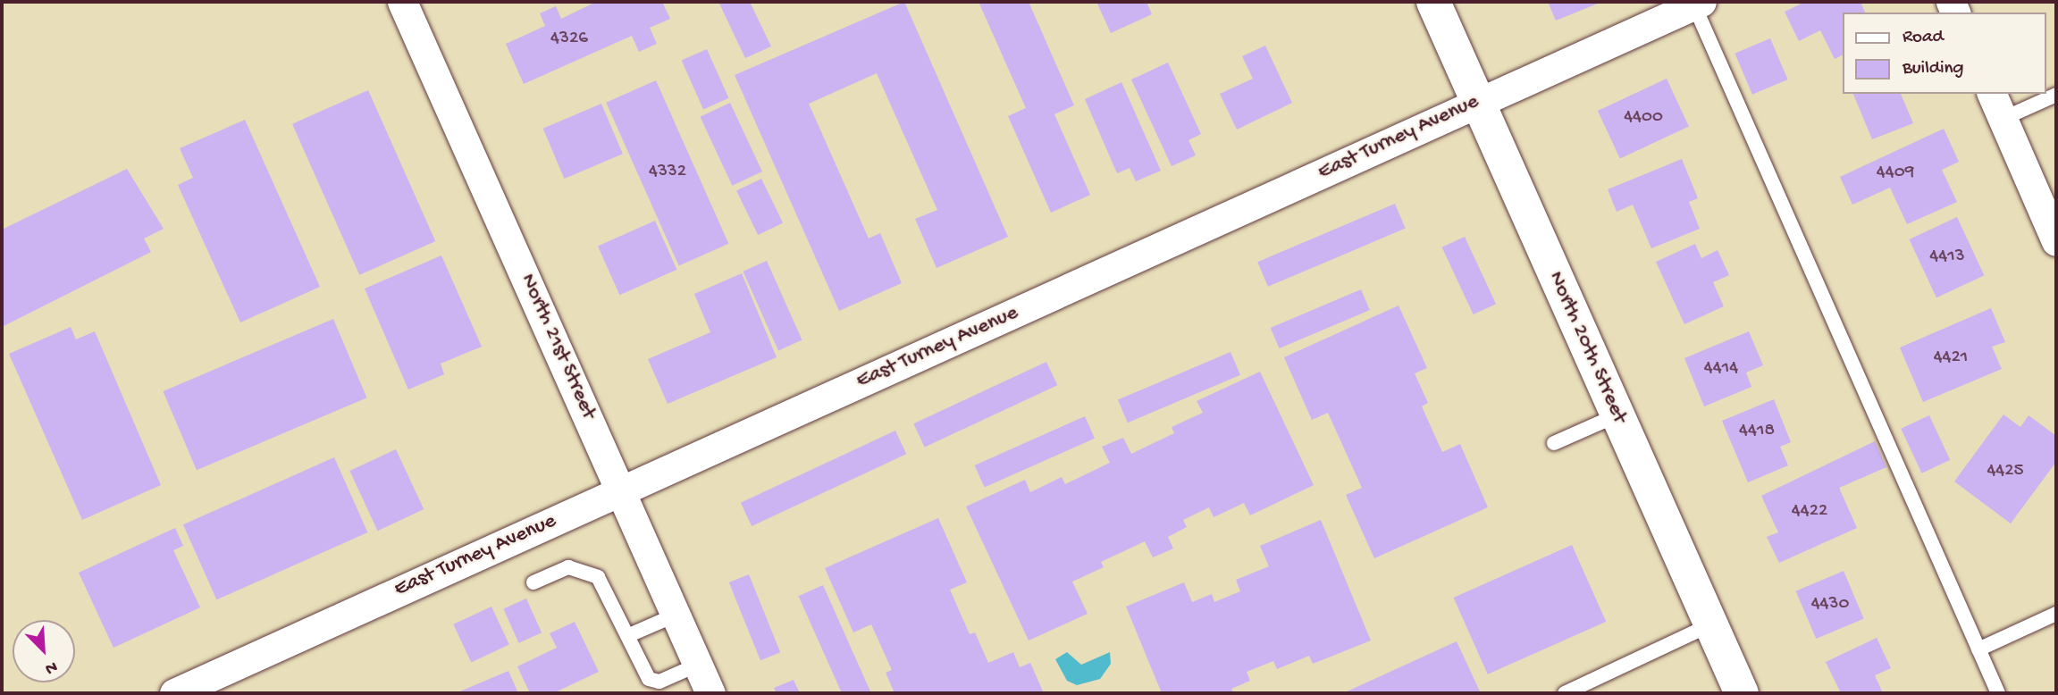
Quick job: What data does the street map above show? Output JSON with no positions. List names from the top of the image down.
{
  "streets": {
    "street": ["East Turney Avenue", "North 21st Street", "North 20th Street"]
  },
  "crossings": [
    ["East Turney Avenue", "North 21st Street"],
    ["East Turney Avenue", "North 20th Street"]
  ],
  "house_numbers": [
    "4326",
    "4400",
    "4332",
    "4409",
    "4413",
    "4421",
    "4414",
    "4418",
    "4425",
    "4422",
    "4430"
  ],
  "legend": ["Road", "Building"],
  "north": "bottom right"
}
